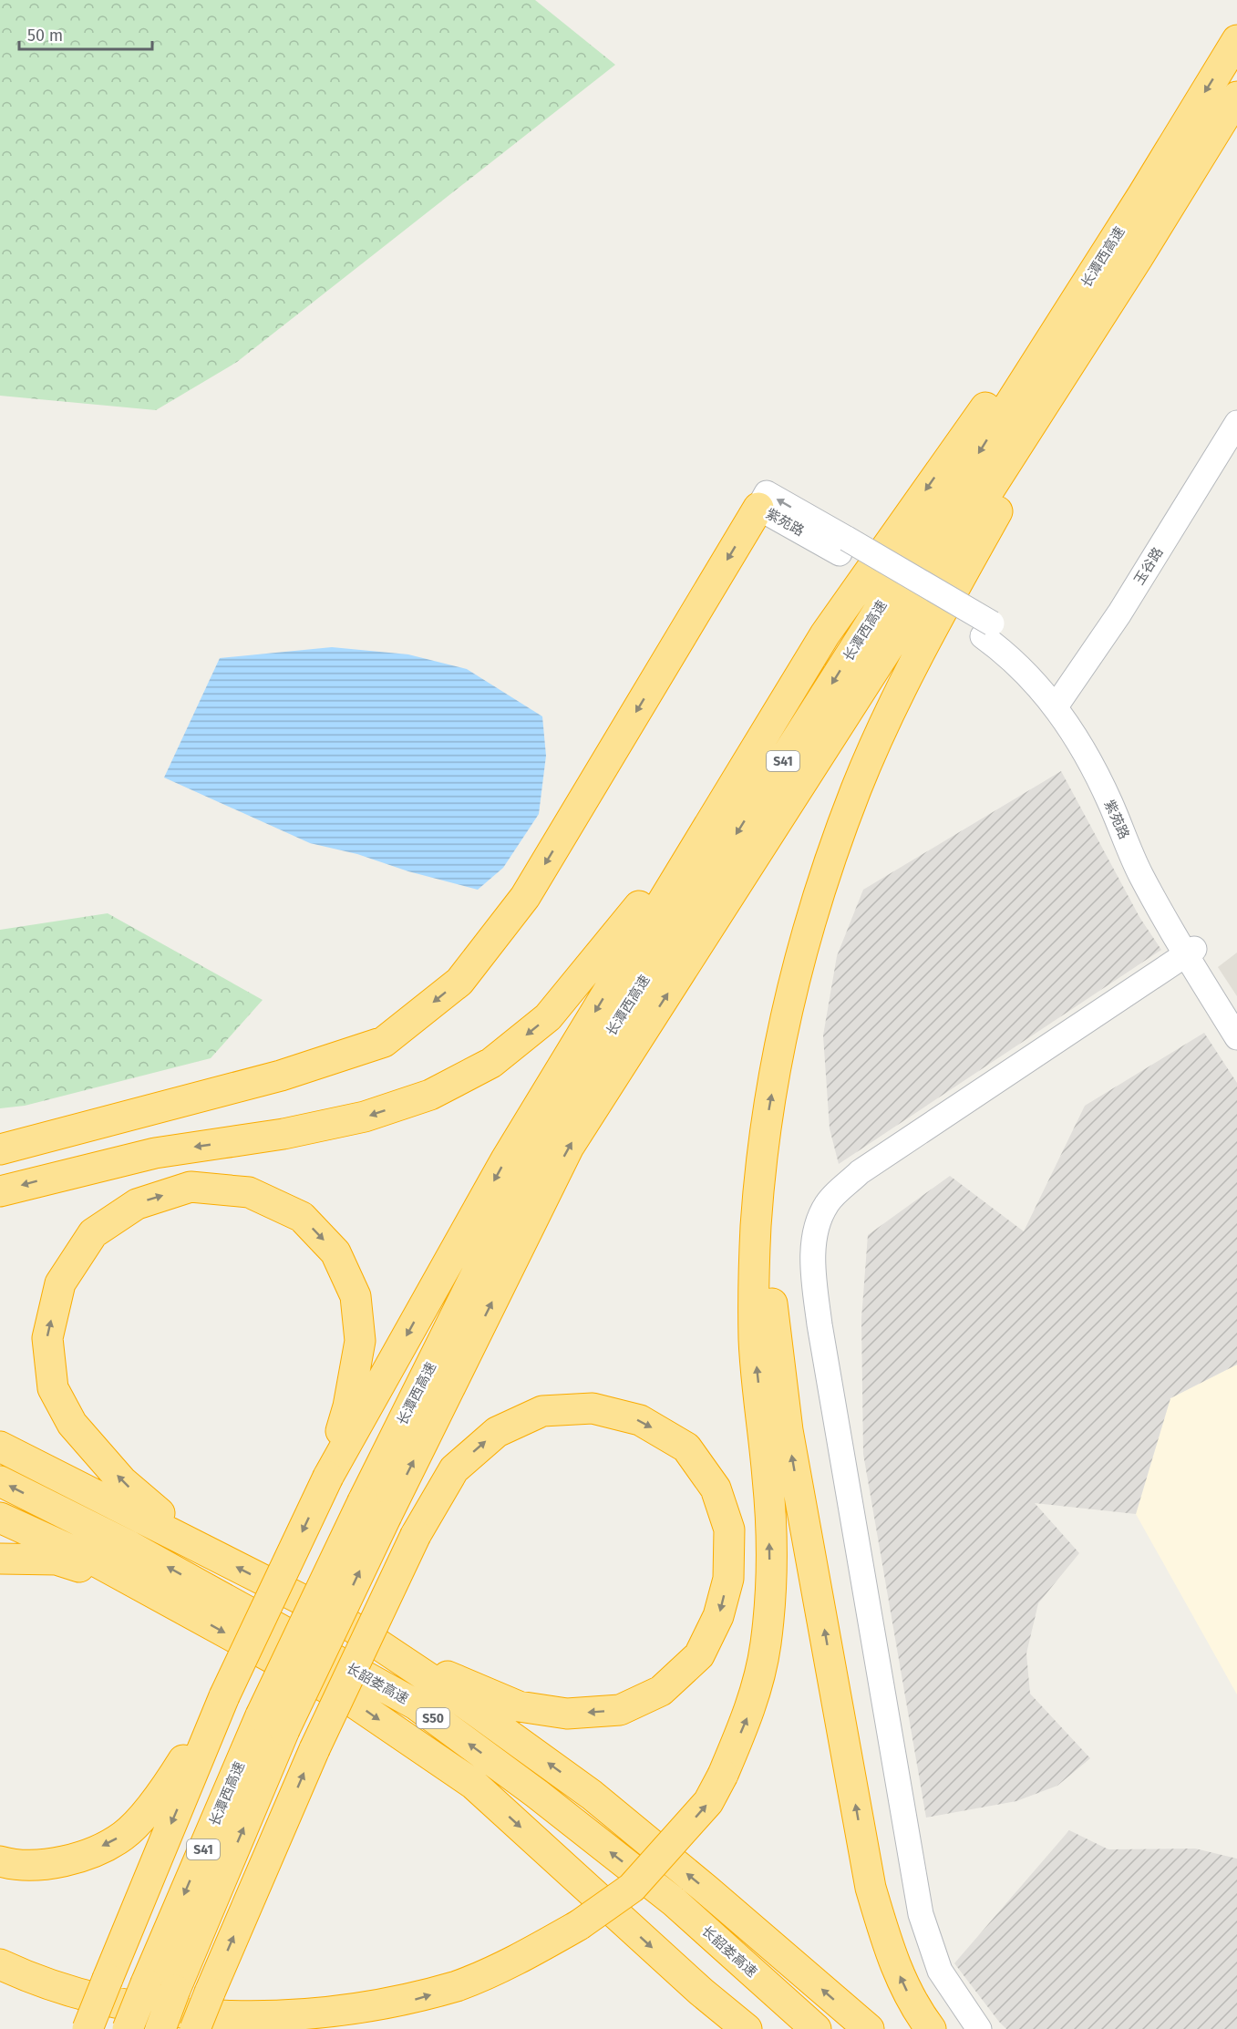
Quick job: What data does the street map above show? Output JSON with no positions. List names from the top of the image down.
{
  "streets": {
    "highway": [
      "长潭西高速",
      "S41",
      "长韶娄高速",
      "S50"
    ],
    "street": ["紫苑路", "玉谷路"]
  },
  "crossings": [
    ["紫苑路", "玉谷路"]
  ],
  "scale_bar": "50 m"
}
